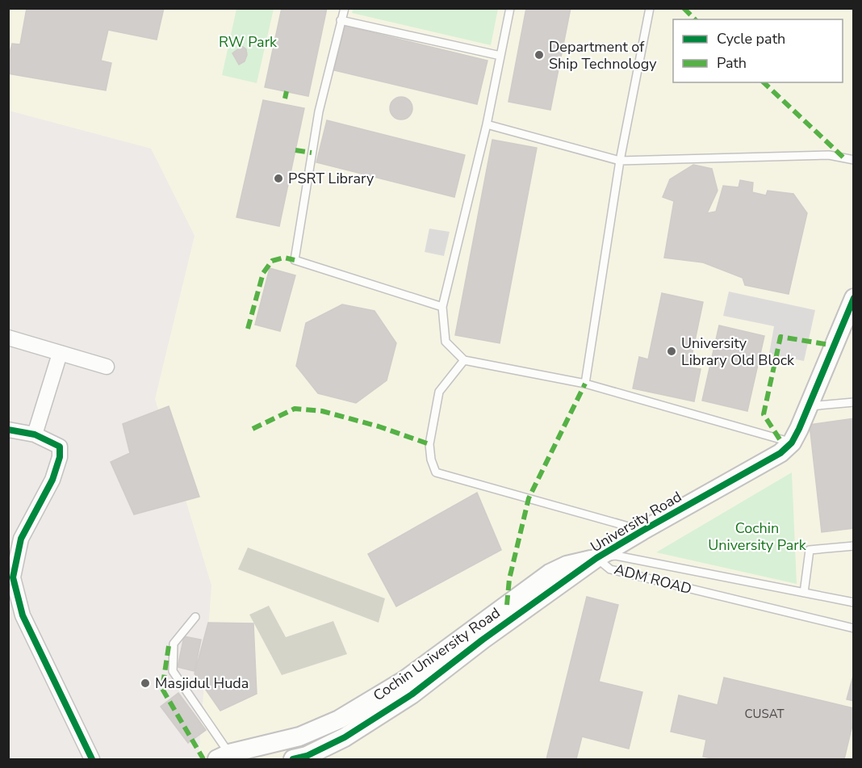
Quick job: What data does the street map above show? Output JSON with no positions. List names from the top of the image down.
{
  "streets": {
    "street": ["University Road", "Cochin University Road"],
    "lane": ["ADM ROAD"]
  },
  "crossings": [
    ["University Road", "ADM ROAD"],
    ["University Road", "Cochin University Road"],
    ["ADM ROAD", "Cochin University Road"]
  ],
  "parks": ["RW Park", "Cochin University Park"],
  "places": [
    "Department of Ship Technology",
    "PSRT Library",
    "University Library Old Block",
    "Masjidul Huda"
  ],
  "house_numbers": ["CUSAT"],
  "legend": ["Cycle path", "Path"]
}
